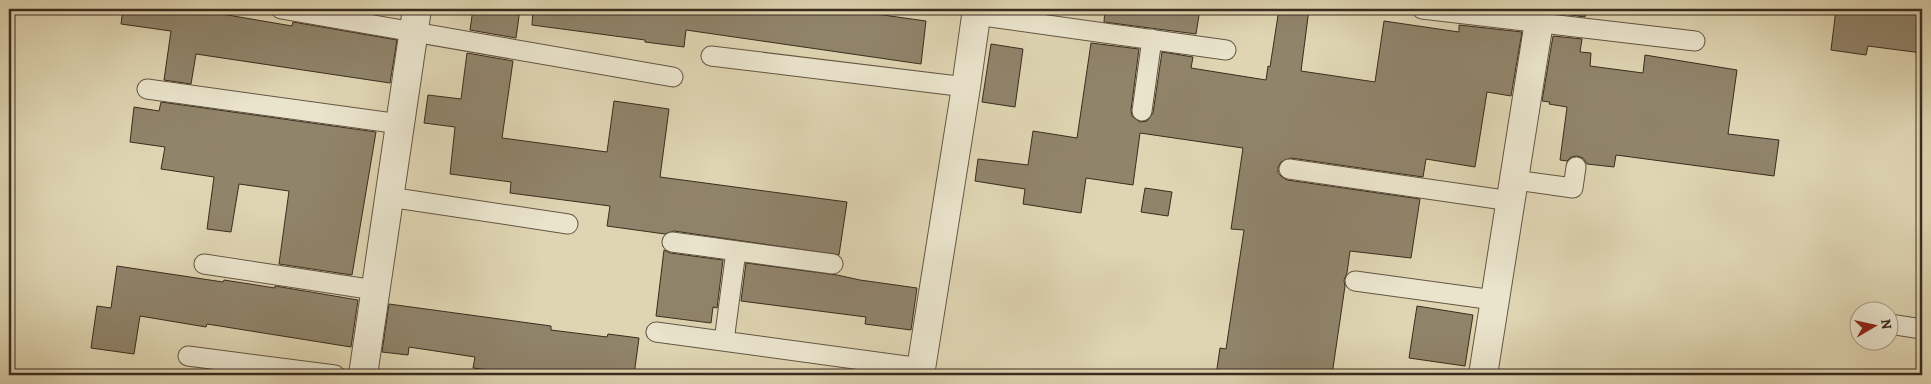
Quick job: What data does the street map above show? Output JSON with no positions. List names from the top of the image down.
{
  "north": "right"
}
